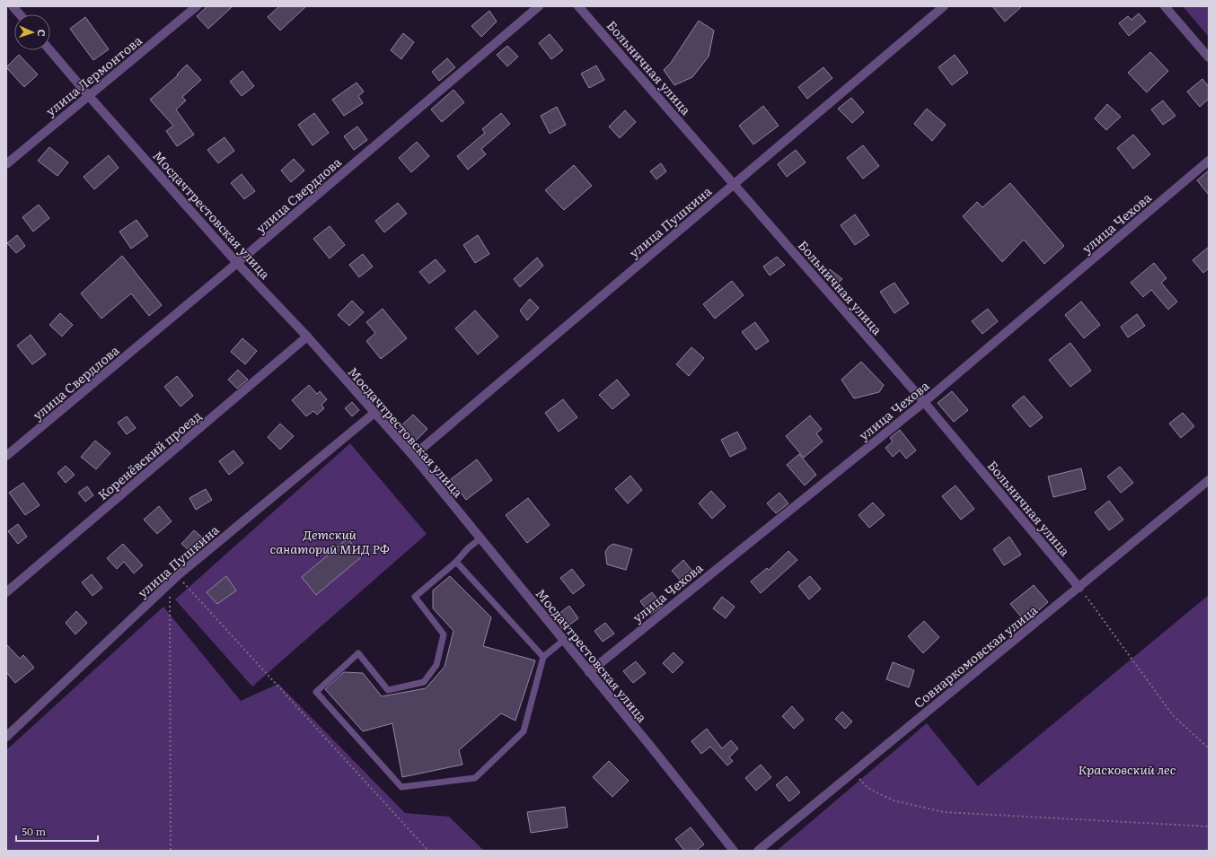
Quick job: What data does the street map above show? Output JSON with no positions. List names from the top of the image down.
{
  "streets": {
    "street": [
      "Больничная улица",
      "улица Лермонтова",
      "улица Свердлова",
      "Мосдачтрестовская улица",
      "улица Пушкина",
      "улица Чехова",
      "Коренёвский проезд",
      "Совнаркомовская улица"
    ]
  },
  "crossings": [
    ["Больничная улица", "улица Пушкина"],
    ["Больничная улица", "улица Чехова"],
    ["Больничная улица", "Совнаркомовская улица"],
    ["улица Лермонтова", "Мосдачтрестовская улица"],
    ["улица Свердлова", "Мосдачтрестовская улица"],
    ["Мосдачтрестовская улица", "улица Пушкина"],
    ["Мосдачтрестовская улица", "улица Чехова"],
    ["Мосдачтрестовская улица", "Коренёвский проезд"]
  ],
  "parks": ["Детский санаторий МИД РФ", "Красковский лес"],
  "scale_bar": "50 m",
  "north": "right"
}
